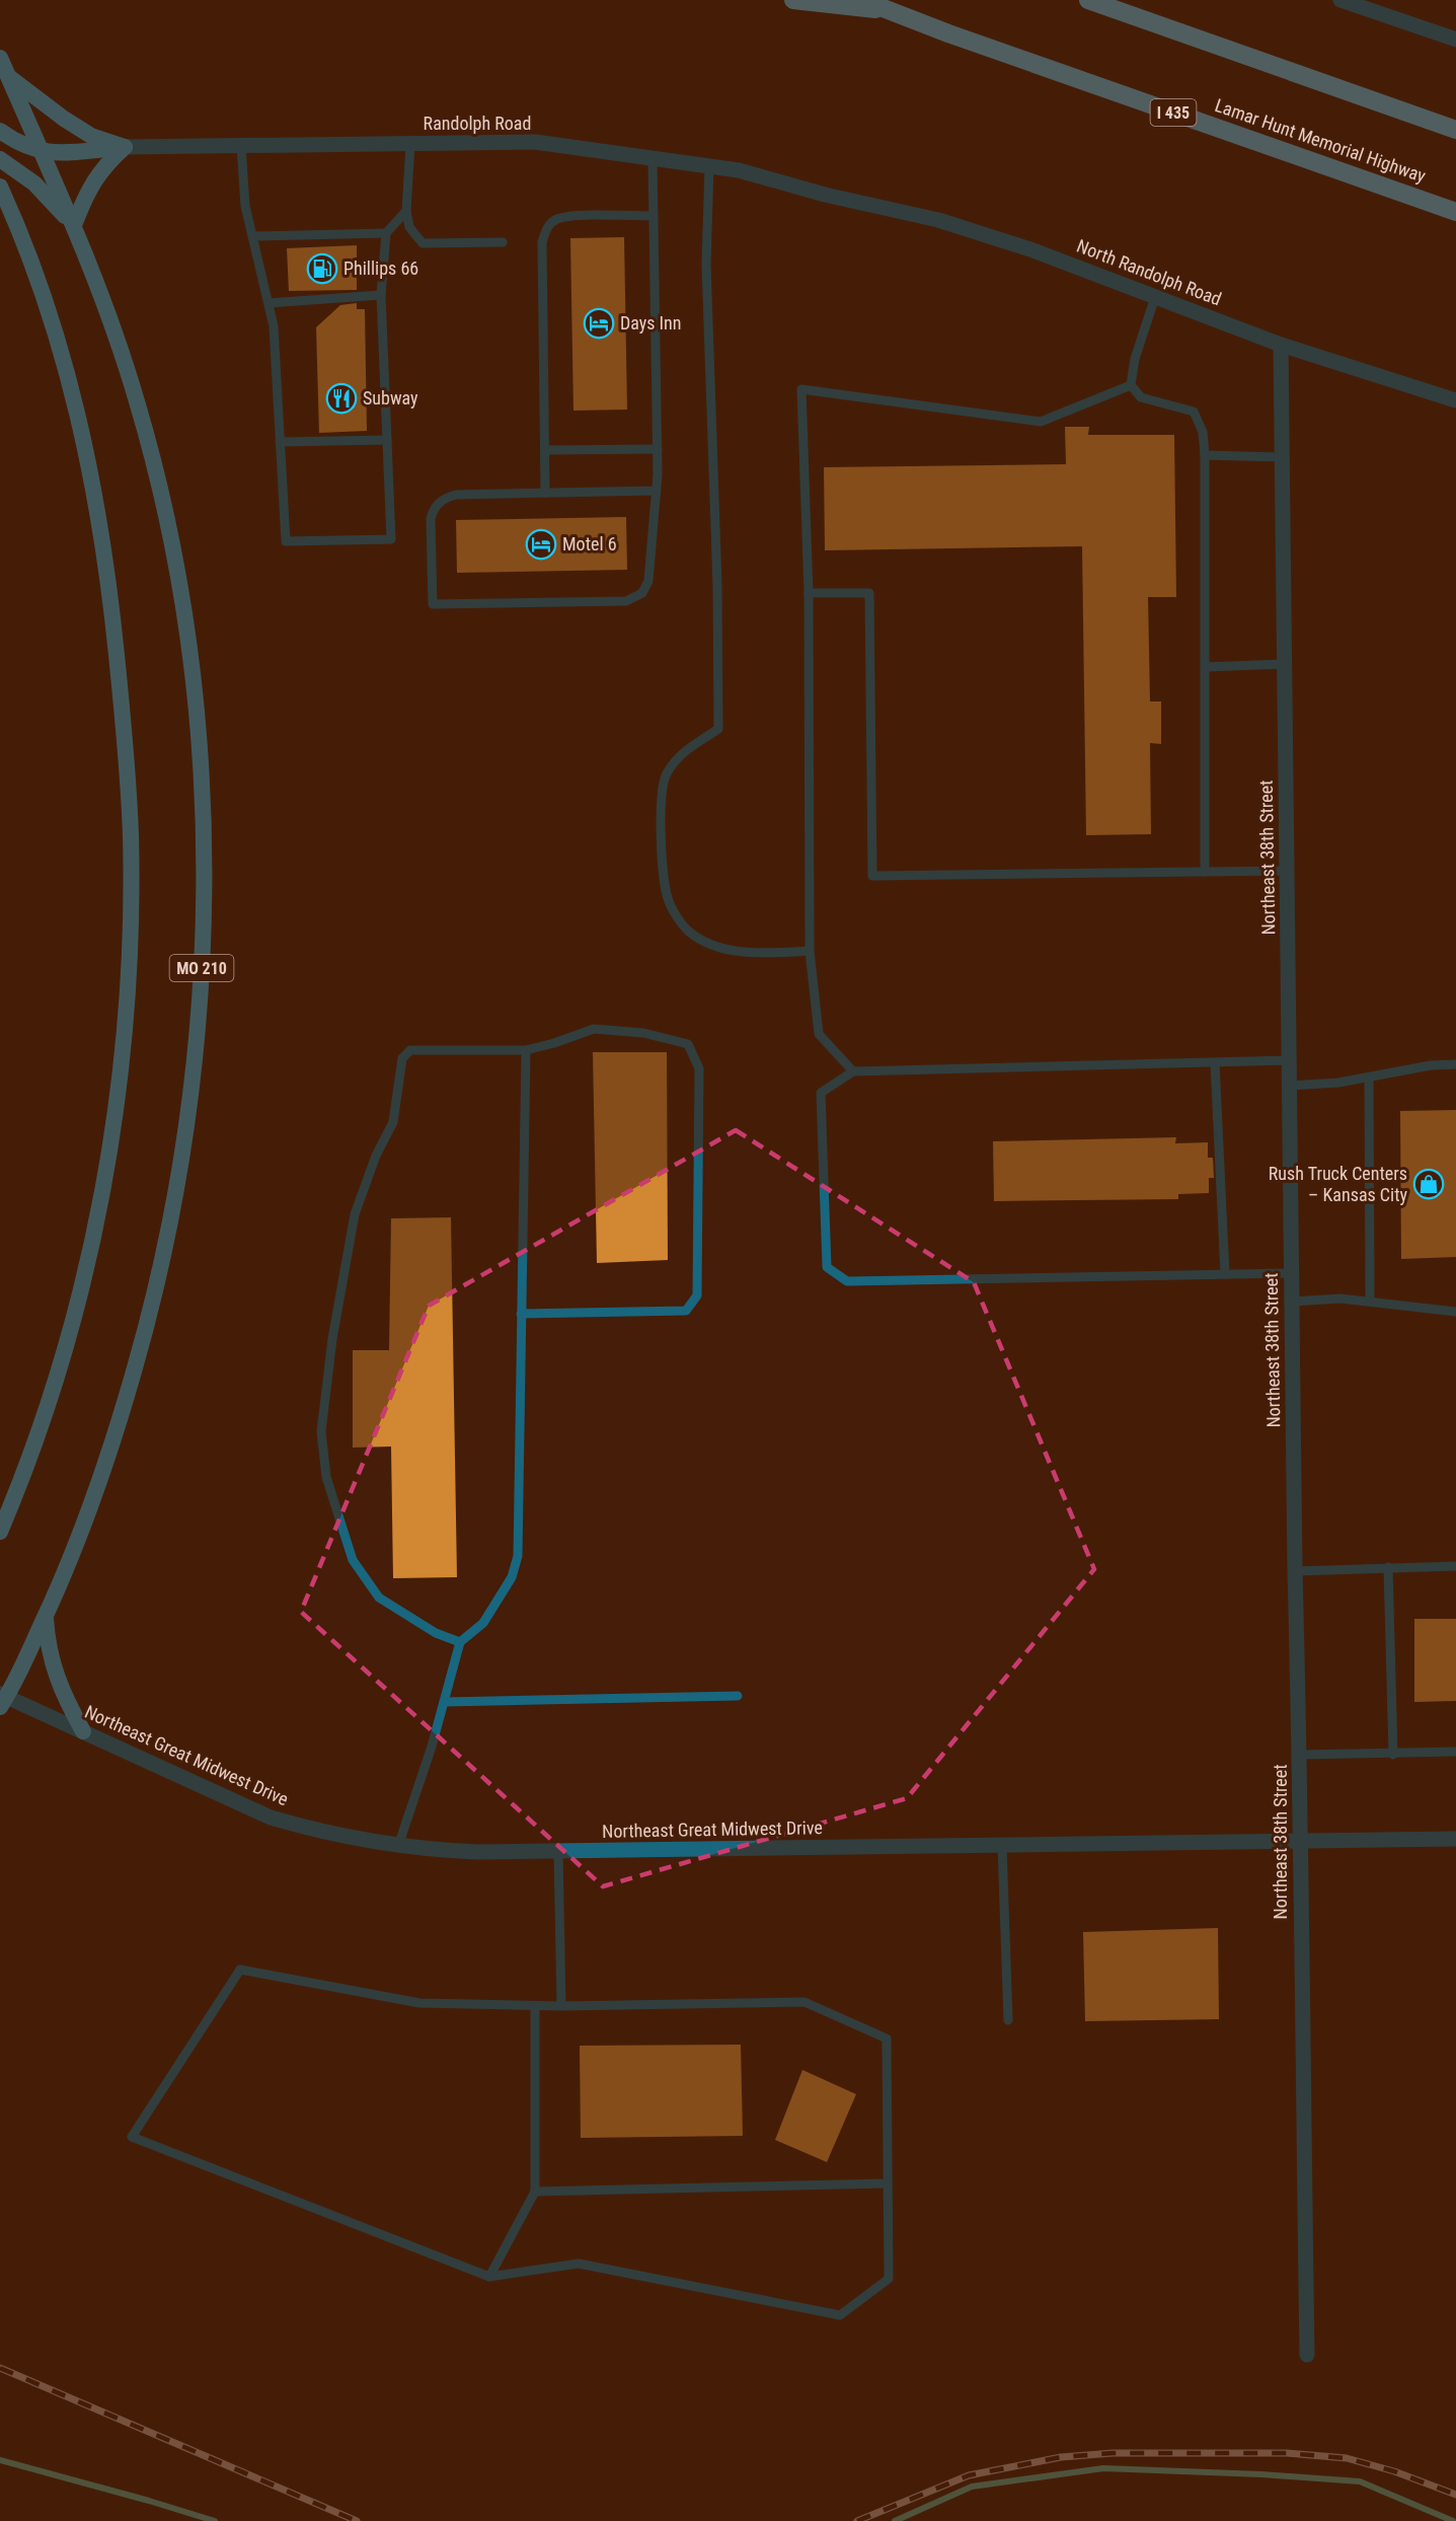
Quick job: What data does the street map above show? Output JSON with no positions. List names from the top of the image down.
{
  "streets": {
    "highway": ["I 435", "Lamar Hunt Memorial Highway", "MO 210"],
    "street": [
      "Randolph Road",
      "North Randolph Road",
      "Northeast 38th Street",
      "Northeast Great Midwest Drive"
    ]
  },
  "crossings": [
    ["Randolph Road", "North Randolph Road"],
    ["North Randolph Road", "Northeast 38th Street"],
    ["Northeast 38th Street", "Northeast Great Midwest Drive"],
    ["MO 210", "Northeast Great Midwest Drive"]
  ],
  "places": {
    "fuel station": ["Phillips 66"],
    "hotel": ["Days Inn", "Motel 6"],
    "restaurant": ["Subway"],
    "shop": ["Rush Truck Centers – Kansas City"]
  }
}
